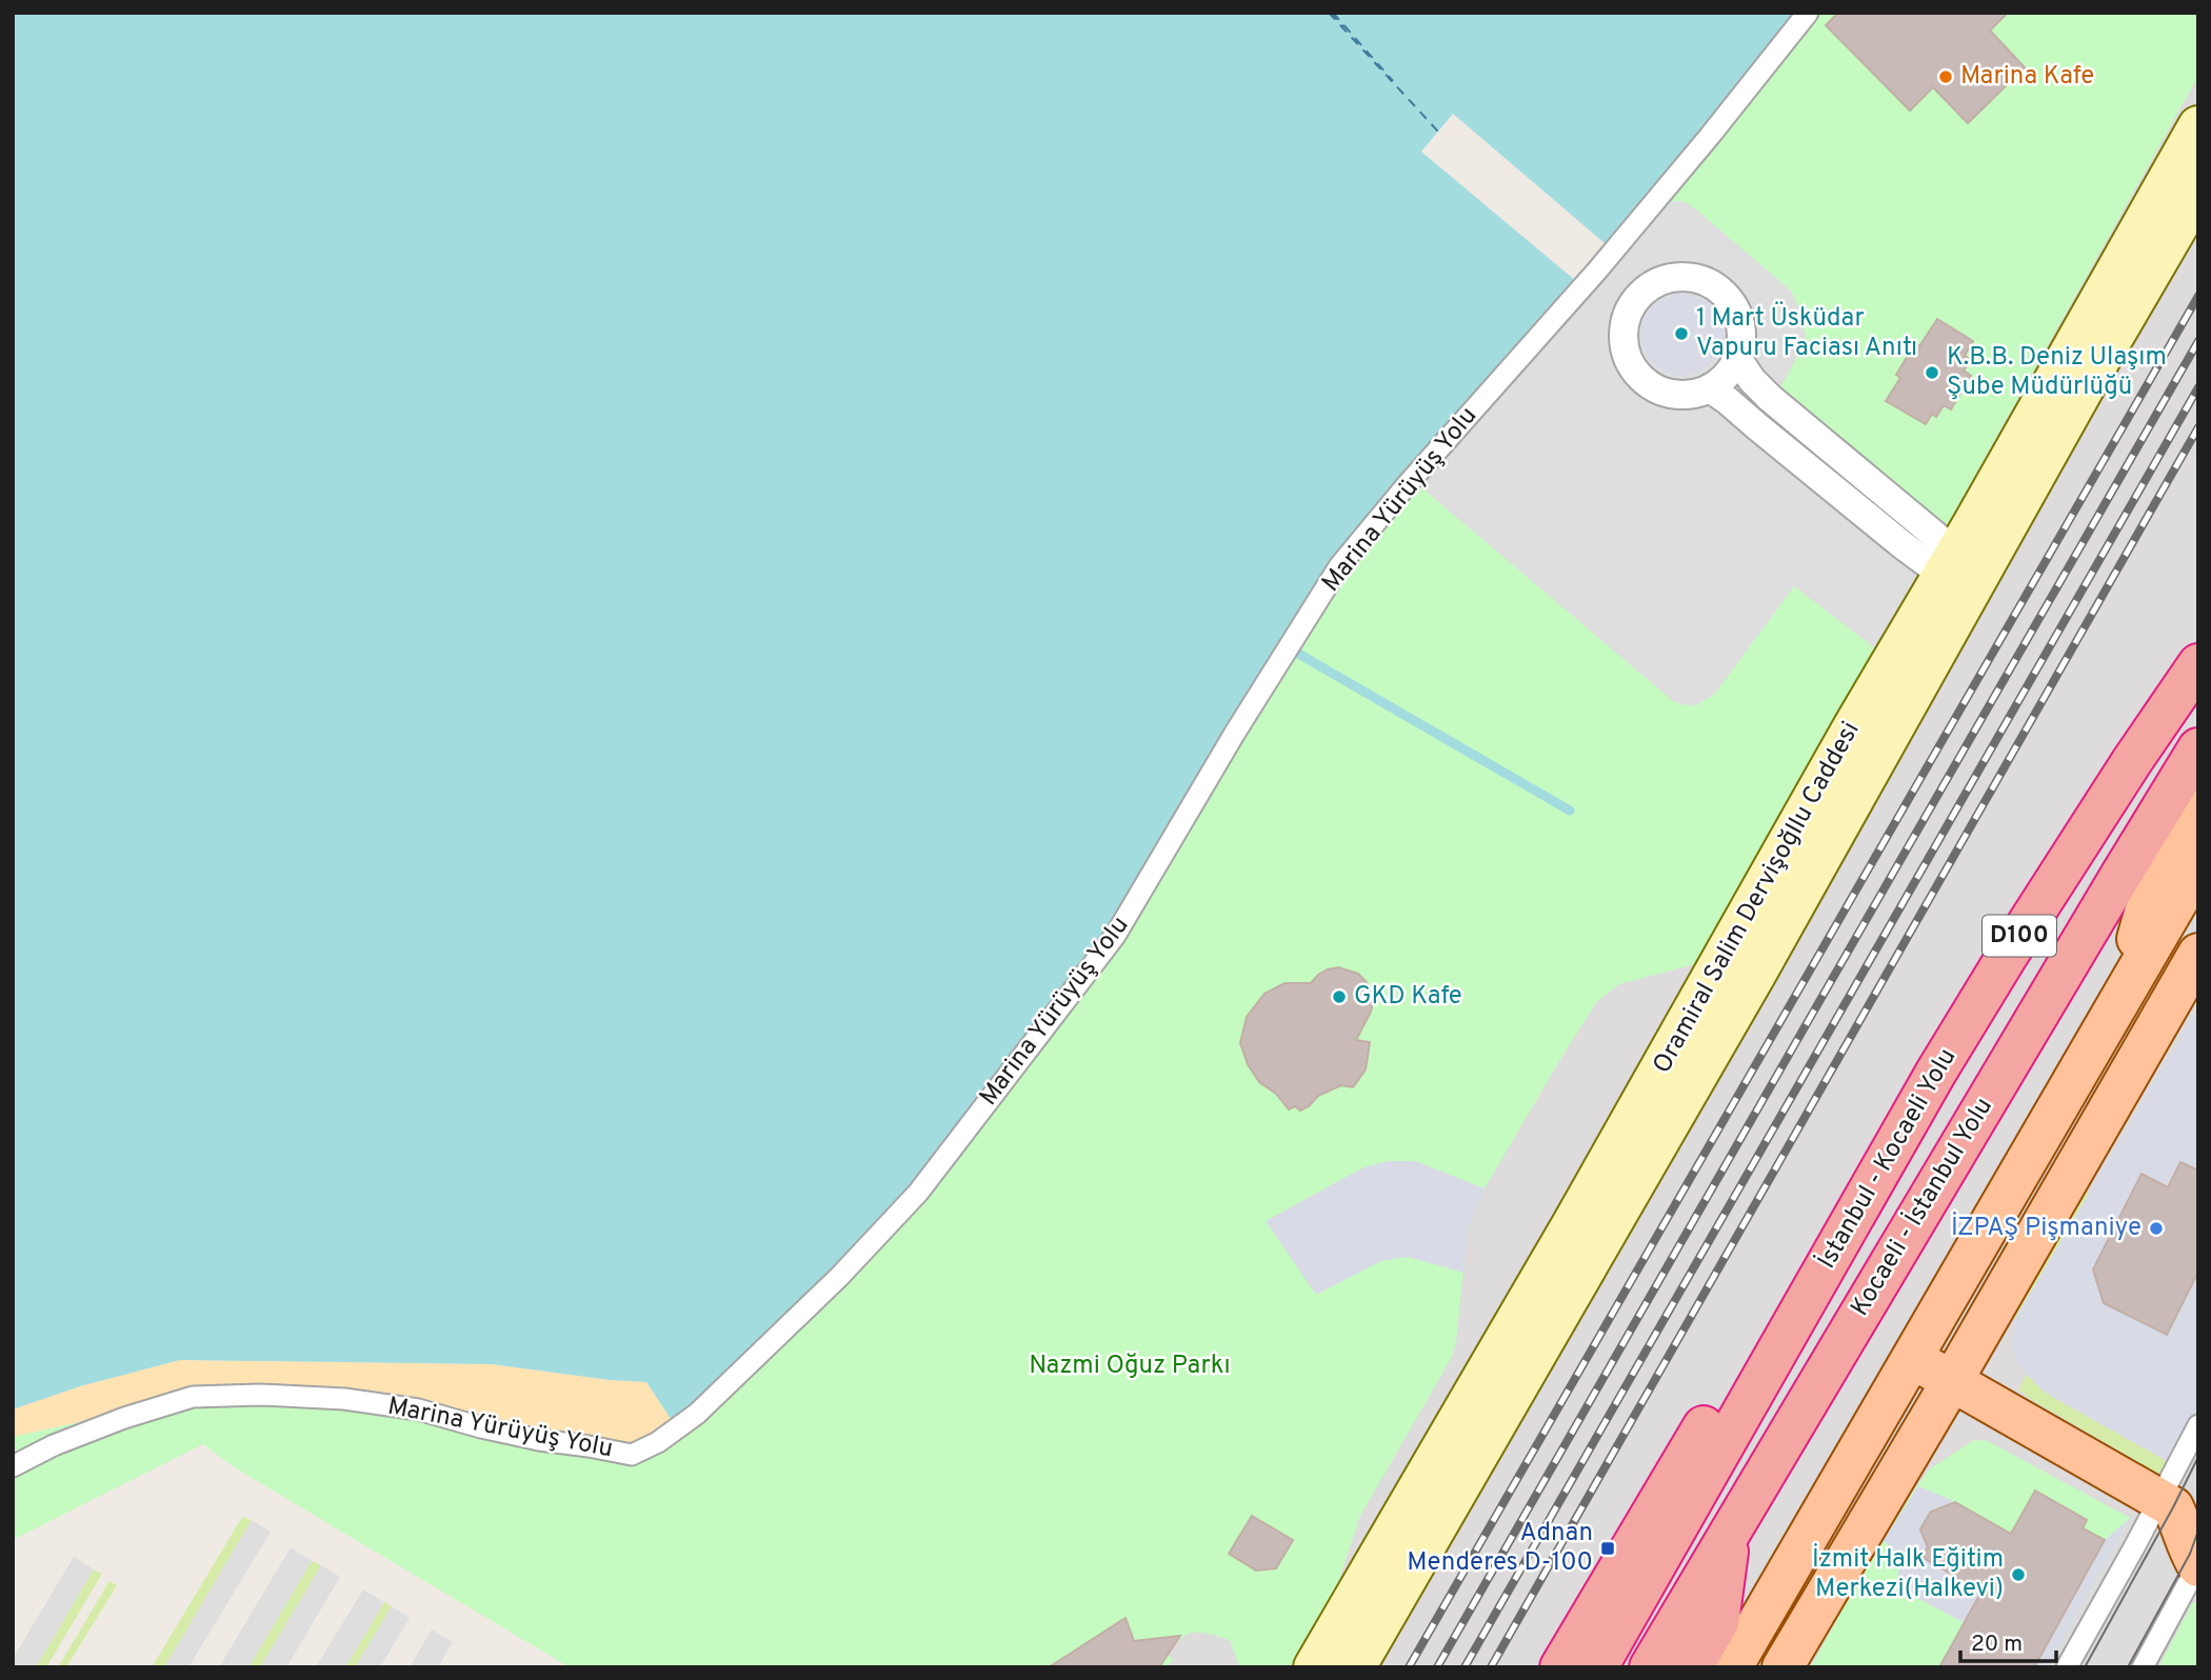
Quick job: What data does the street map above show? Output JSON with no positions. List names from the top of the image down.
{
  "streets": {
    "highway": ["D100", "İstanbul - Kocaeli Yolu", "Kocaeli - İstanbul Yolu"],
    "main road": ["Oramiral Salim Dervişoğllu Caddesi"],
    "street": ["Marina Yürüyüş Yolu"]
  },
  "parks": ["Nazmi Oğuz Parkı"],
  "places": {
    "other": [
      "Marina Kafe",
      "1 Mart Üsküdar Vapuru Faciası Anıtı",
      "K.B.B. Deniz Ulaşım Şube Müdürlüğü",
      "GKD Kafe",
      "İZPAŞ Pişmaniye",
      "İzmit Halk Eğitim Merkezi(Halkevi)"
    ],
    "transit": ["Adnan Menderes D-100"]
  },
  "scale_bar": "20 m"
}
